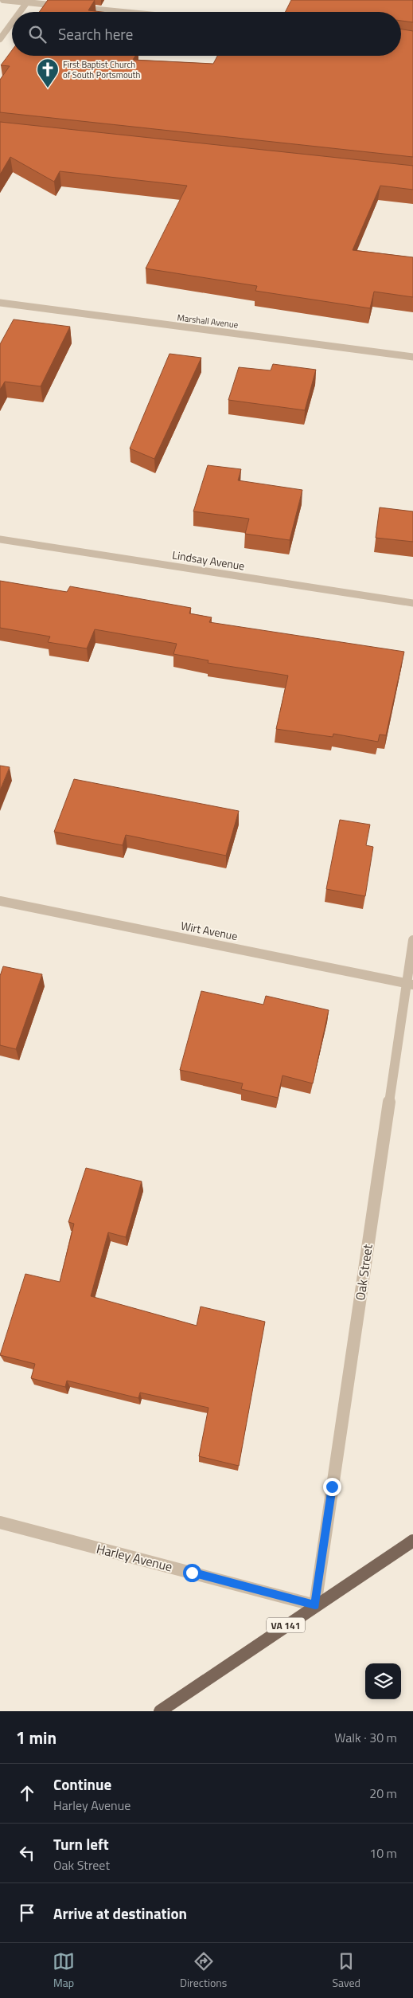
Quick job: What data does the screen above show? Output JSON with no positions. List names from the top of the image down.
{
  "streets": {
    "main road": ["VA 141"],
    "street": [
      "Marshall Avenue",
      "Lindsay Avenue",
      "Wirt Avenue",
      "Oak Street",
      "Harley Avenue"
    ]
  },
  "crossings": [
    ["Wirt Avenue", "Oak Street"],
    ["Oak Street", "Harley Avenue"],
    ["Oak Street", "VA 141"],
    ["Harley Avenue", "VA 141"]
  ],
  "places": {
    "church": ["First Baptist Church of South Portsmouth"]
  },
  "page": {
    "search": "Search here",
    "heading": ["1 min", "Walk · 30 m"],
    "list": [
      ["Continue", "Harley Avenue", "20 m"],
      ["Turn left", "Oak Street", "10 m"],
      "Arrive at destination"
    ],
    "nav": ["Map", "Directions", "Saved"]
  }
}
